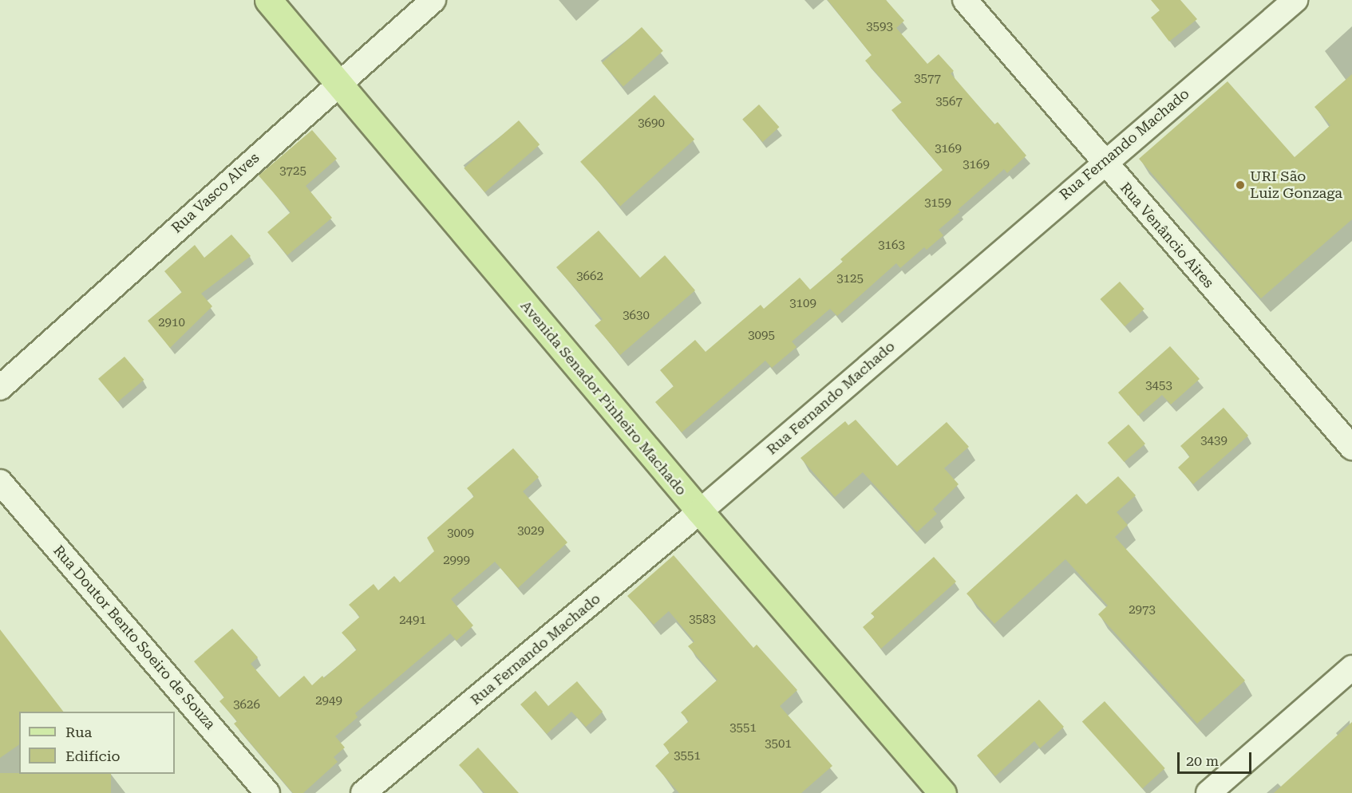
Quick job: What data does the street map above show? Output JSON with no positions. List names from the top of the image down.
{
  "streets": {
    "main road": ["Avenida Senador Pinheiro Machado"],
    "street": [
      "Rua Fernando Machado",
      "Rua Vasco Alves",
      "Rua Venâncio Aires",
      "Rua Doutor Bento Soeiro de Souza"
    ]
  },
  "crossings": [
    ["Rua Fernando Machado", "Rua Venâncio Aires"],
    ["Rua Fernando Machado", "Avenida Senador Pinheiro Machado"],
    ["Rua Vasco Alves", "Avenida Senador Pinheiro Machado"]
  ],
  "places": ["URI São Luiz Gonzaga"],
  "house_numbers": [
    "3593",
    "3577",
    "3567",
    "3690",
    "3169",
    "3169",
    "3725",
    "3159",
    "3163",
    "3662",
    "3125",
    "3109",
    "3630",
    "2910",
    "3095",
    "3453",
    "3439",
    "3029",
    "3009",
    "2999",
    "2973",
    "3583",
    "2491",
    "2949",
    "3626",
    "3551",
    "3501",
    "3551"
  ],
  "legend": ["Rua", "Edifício"],
  "scale_bar": "20 m"
}
